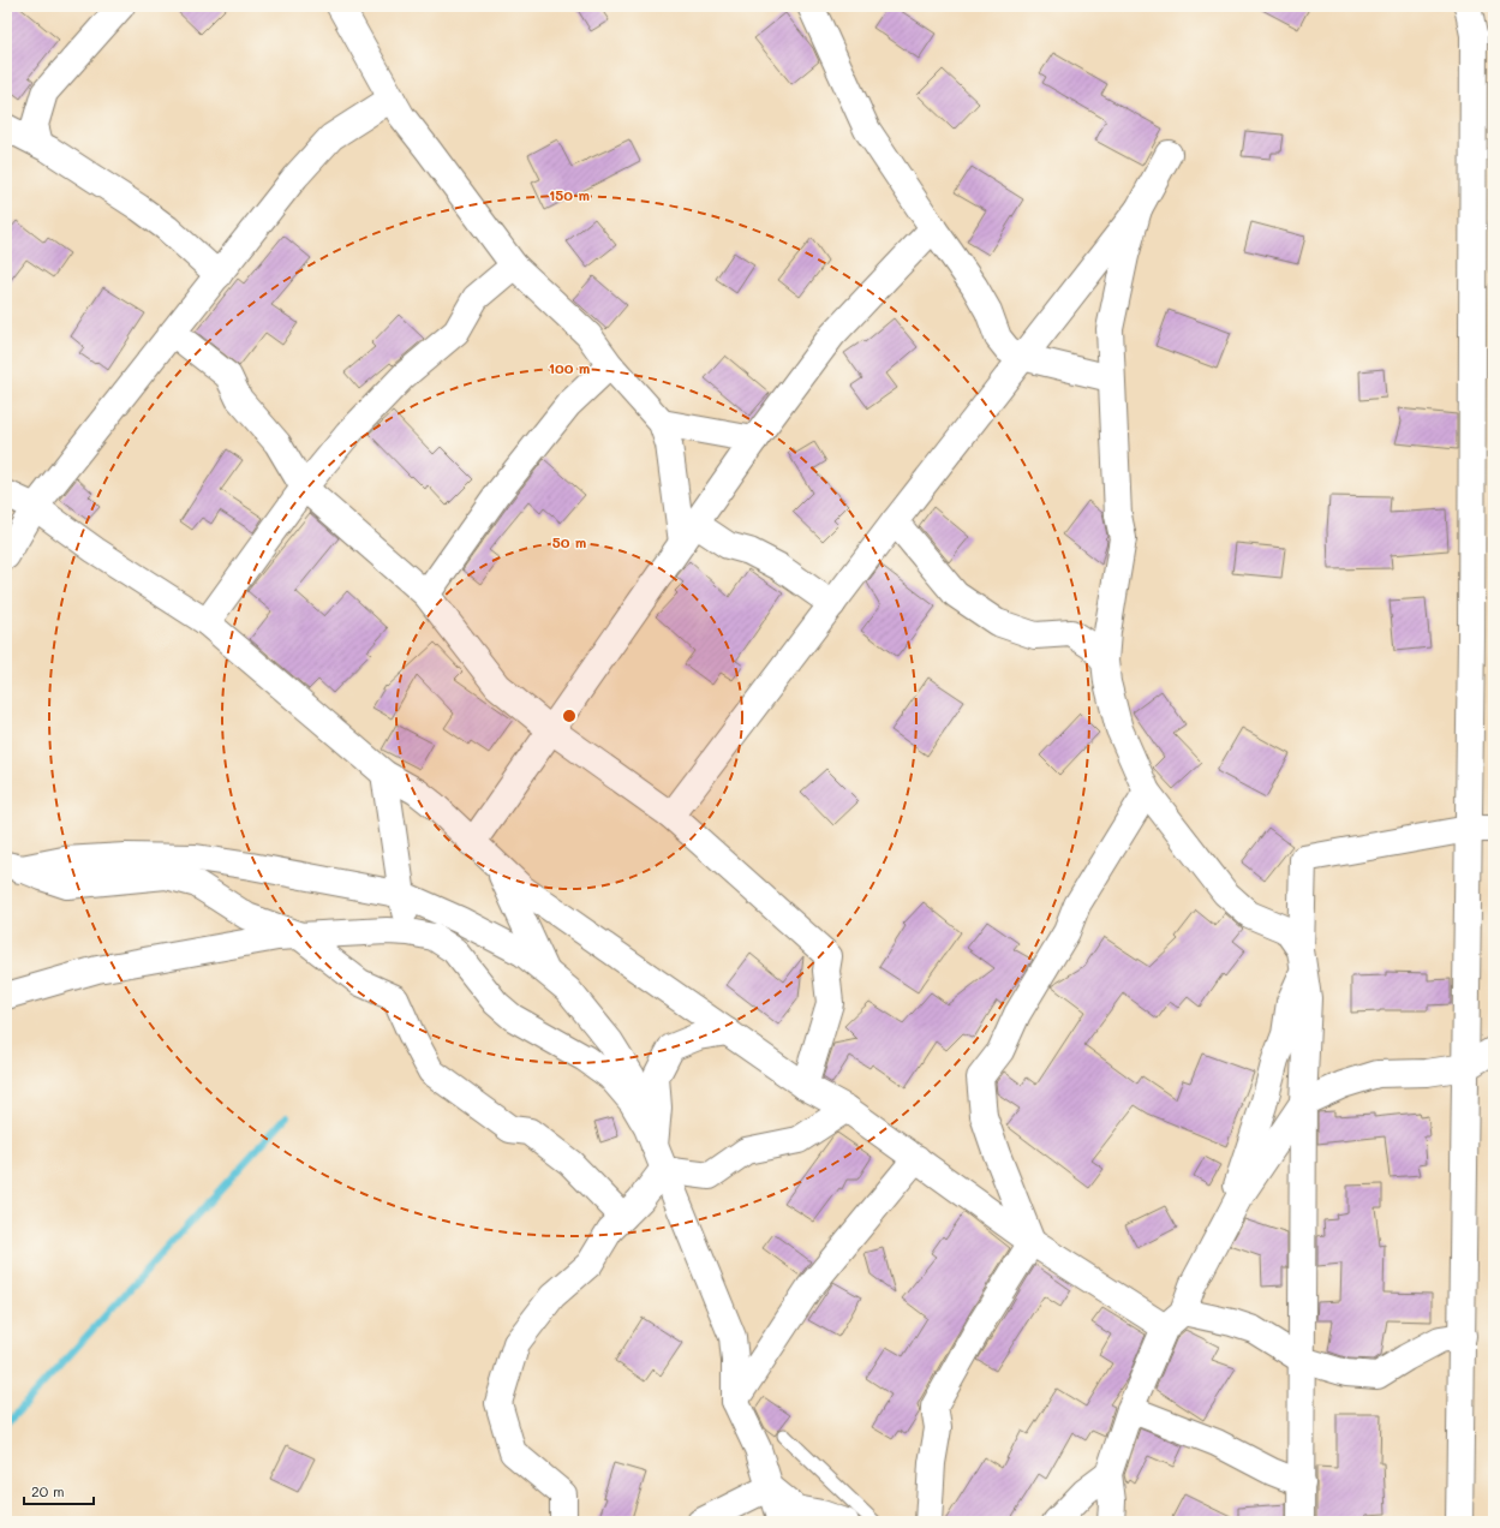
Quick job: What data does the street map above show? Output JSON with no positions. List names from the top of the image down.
{
  "scale_bar": "20 m",
  "rings": ["150 m", "100 m", "50 m"]
}
